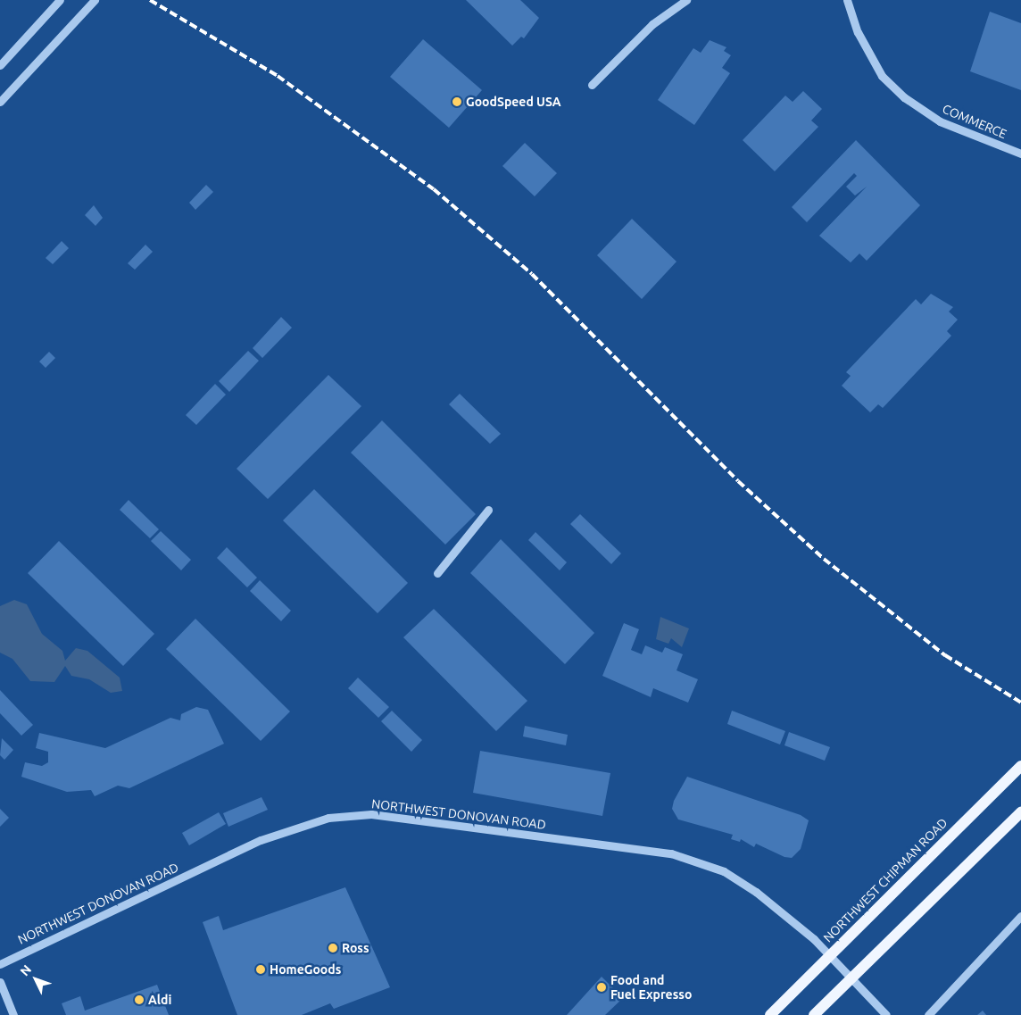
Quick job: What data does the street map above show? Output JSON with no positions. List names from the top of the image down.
{
  "streets": {
    "main road": ["NORTHWEST CHIPMAN ROAD"],
    "street": ["COMMERCE", "NORTHWEST DONOVAN ROAD"]
  },
  "crossings": [
    ["NORTHWEST DONOVAN ROAD", "NORTHWEST CHIPMAN ROAD"]
  ],
  "places": [
    "GoodSpeed USA",
    "Ross",
    "HomeGoods",
    "Food and Fuel Expresso",
    "Aldi"
  ],
  "north": "top left"
}
